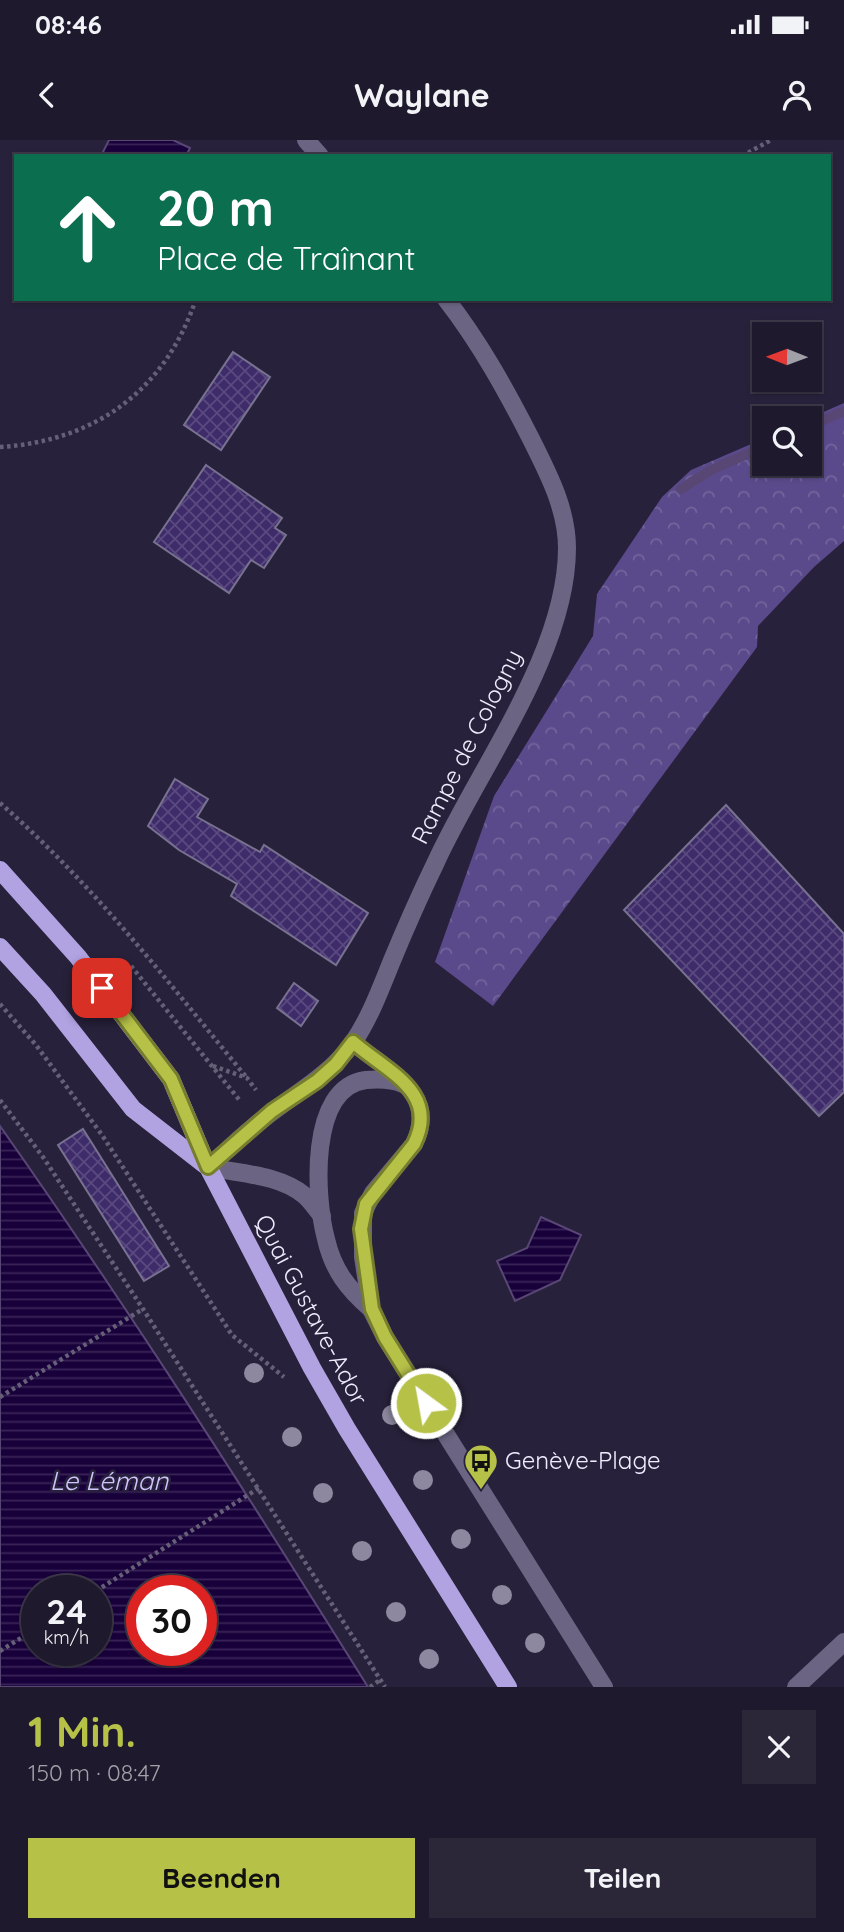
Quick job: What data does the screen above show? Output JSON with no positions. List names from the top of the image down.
{
  "streets": {
    "main road": ["Quai Gustave-Ador"],
    "street": ["Rampe de Cologny"]
  },
  "crossings": [
    ["Rampe de Cologny", "Quai Gustave-Ador"]
  ],
  "water": ["Le Léman"],
  "places": {
    "bus stop": ["Genève-Plage"]
  },
  "north": "left",
  "page": {
    "status": "08:46",
    "header": "Waylane",
    "turn": ["20 m", "Place de Traînant"],
    "speed": "24 km/h",
    "limit": "30",
    "heading": ["1 Min.", "150 m · 08:47"],
    "buttons": ["Beenden", "Teilen"]
  }
}
